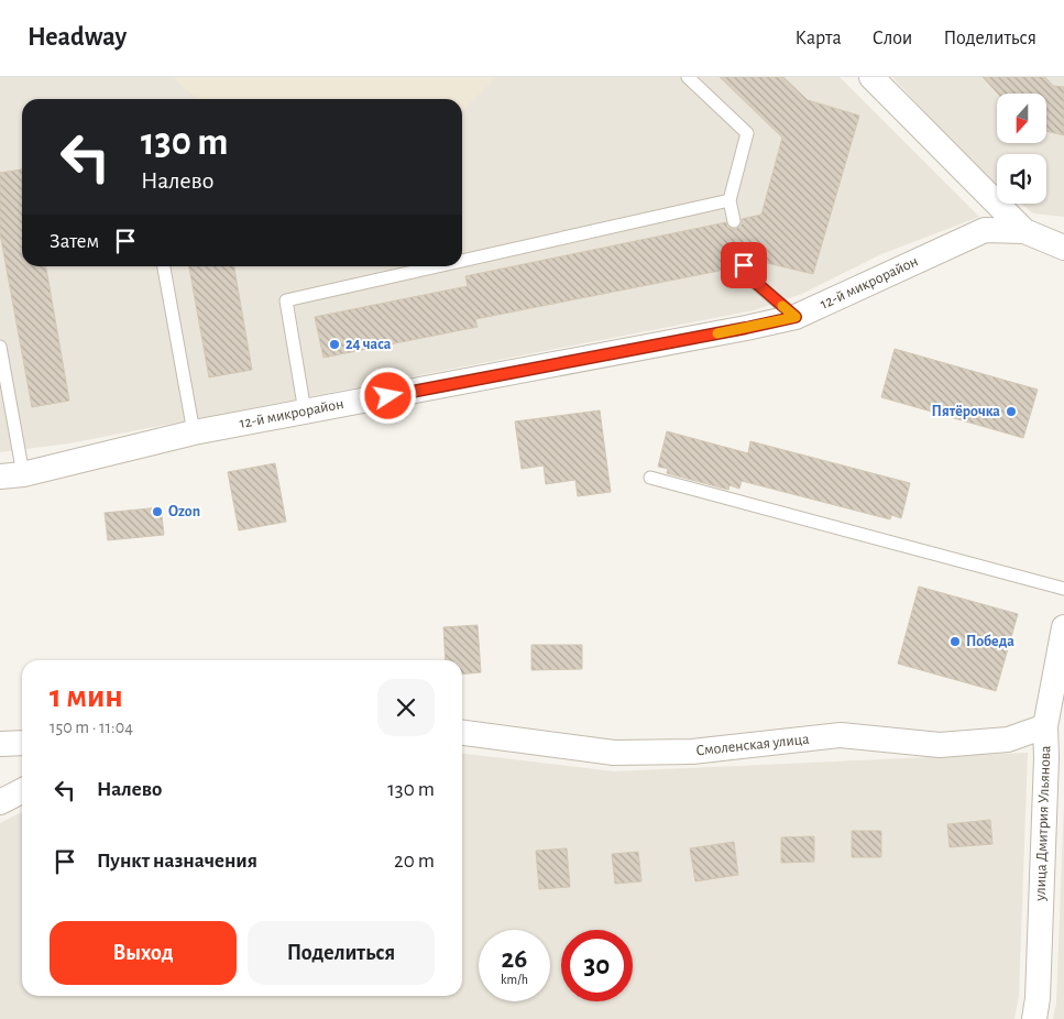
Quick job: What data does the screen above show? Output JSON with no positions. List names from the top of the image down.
{
  "streets": {
    "street": ["12-й микрорайон", "Смоленская улица", "улица Дмитрия Ульянова"]
  },
  "crossings": [
    ["Смоленская улица", "улица Дмитрия Ульянова"]
  ],
  "places": [
    "24 часа",
    "Пятёрочка",
    "Ozon",
    "Победа"
  ],
  "north": "bottom",
  "page": {
    "header": "Headway",
    "nav": ["Карта", "Слои", "Поделиться"],
    "turn": ["130 m", "Налево"],
    "then": "Затем",
    "heading": ["1 мин", "150 m · 11:04"],
    "list": [
      {
        "name": "Налево",
        "value": "130 m"
      },
      {
        "name": "Пункт назначения",
        "value": "20 m"
      }
    ],
    "buttons": ["Выход", "Поделиться"],
    "speed": "26 km/h",
    "limit": "30"
  }
}
